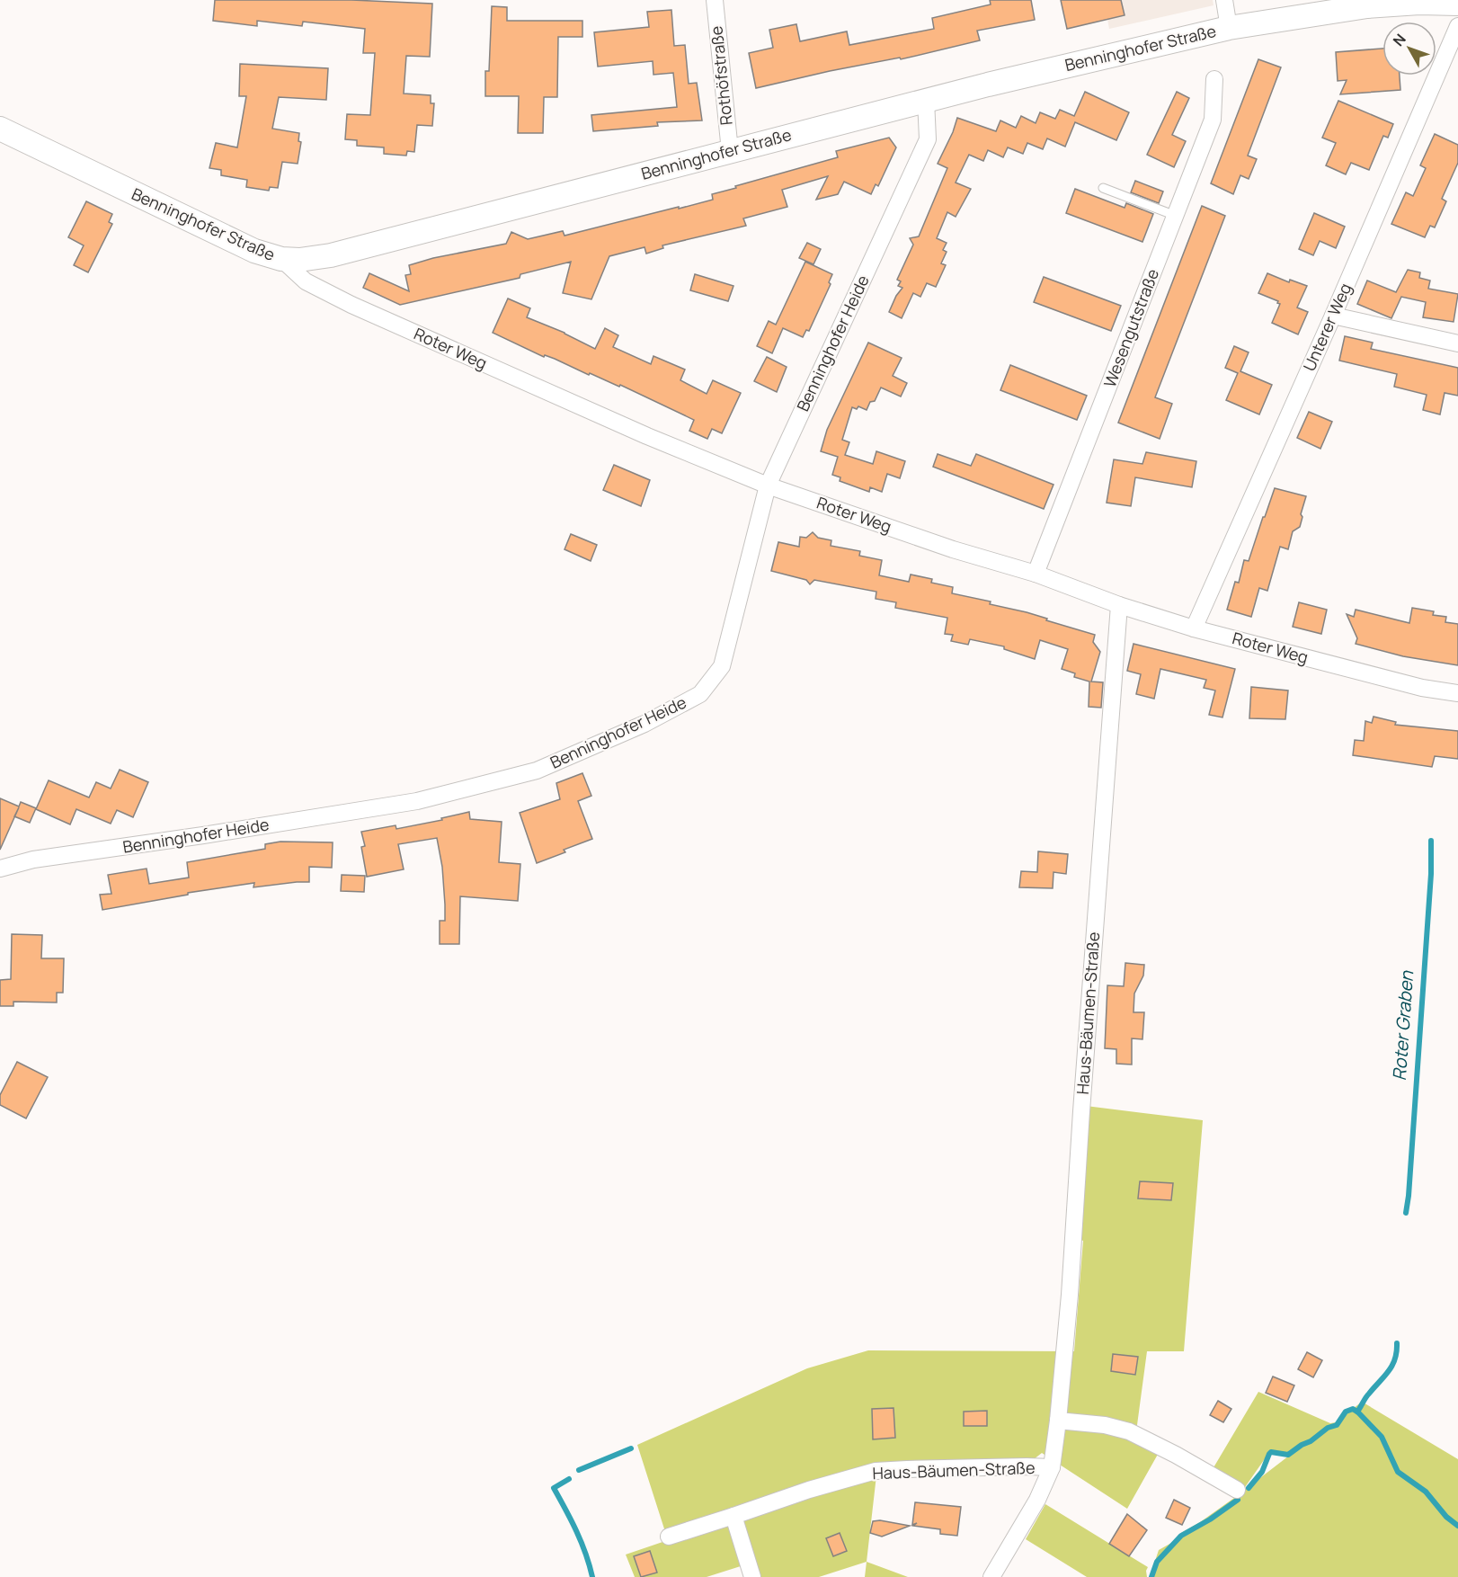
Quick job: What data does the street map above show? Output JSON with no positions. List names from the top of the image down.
{
  "streets": {
    "main road": ["Benninghofer Straße"],
    "street": [
      "Rothöfstraße",
      "Unterer Weg",
      "Wesengutstraße",
      "Benninghofer Heide",
      "Roter Weg",
      "Haus-Bäumen-Straße"
    ]
  },
  "crossings": [
    ["Benninghofer Straße", "Rothöfstraße"],
    ["Benninghofer Straße", "Benninghofer Heide"],
    ["Benninghofer Straße", "Roter Weg"],
    ["Unterer Weg", "Roter Weg"],
    ["Wesengutstraße", "Roter Weg"],
    ["Benninghofer Heide", "Roter Weg"],
    ["Roter Weg", "Haus-Bäumen-Straße"]
  ],
  "water": ["Roter Graben"],
  "north": "top left"
}
